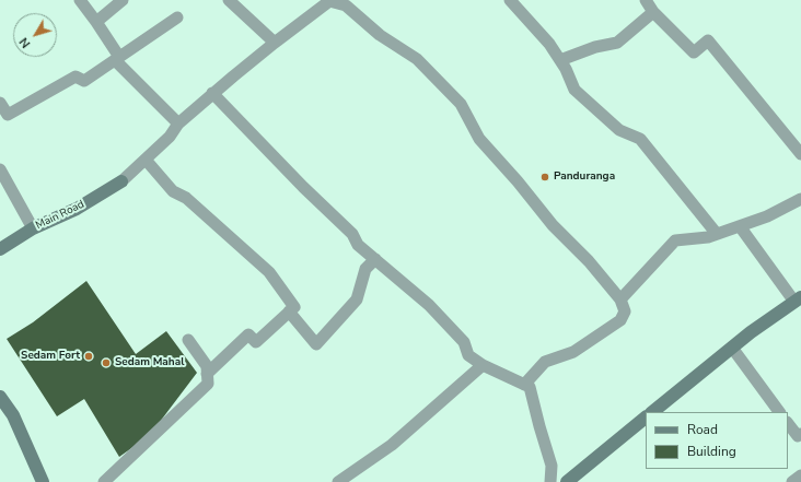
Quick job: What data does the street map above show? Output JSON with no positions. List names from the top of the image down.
{
  "streets": {
    "street": ["Main Road"]
  },
  "places": ["Panduranga", "Sedam Fort", "Sedam Mahal"],
  "legend": ["Road", "Building"],
  "north": "bottom left"
}
